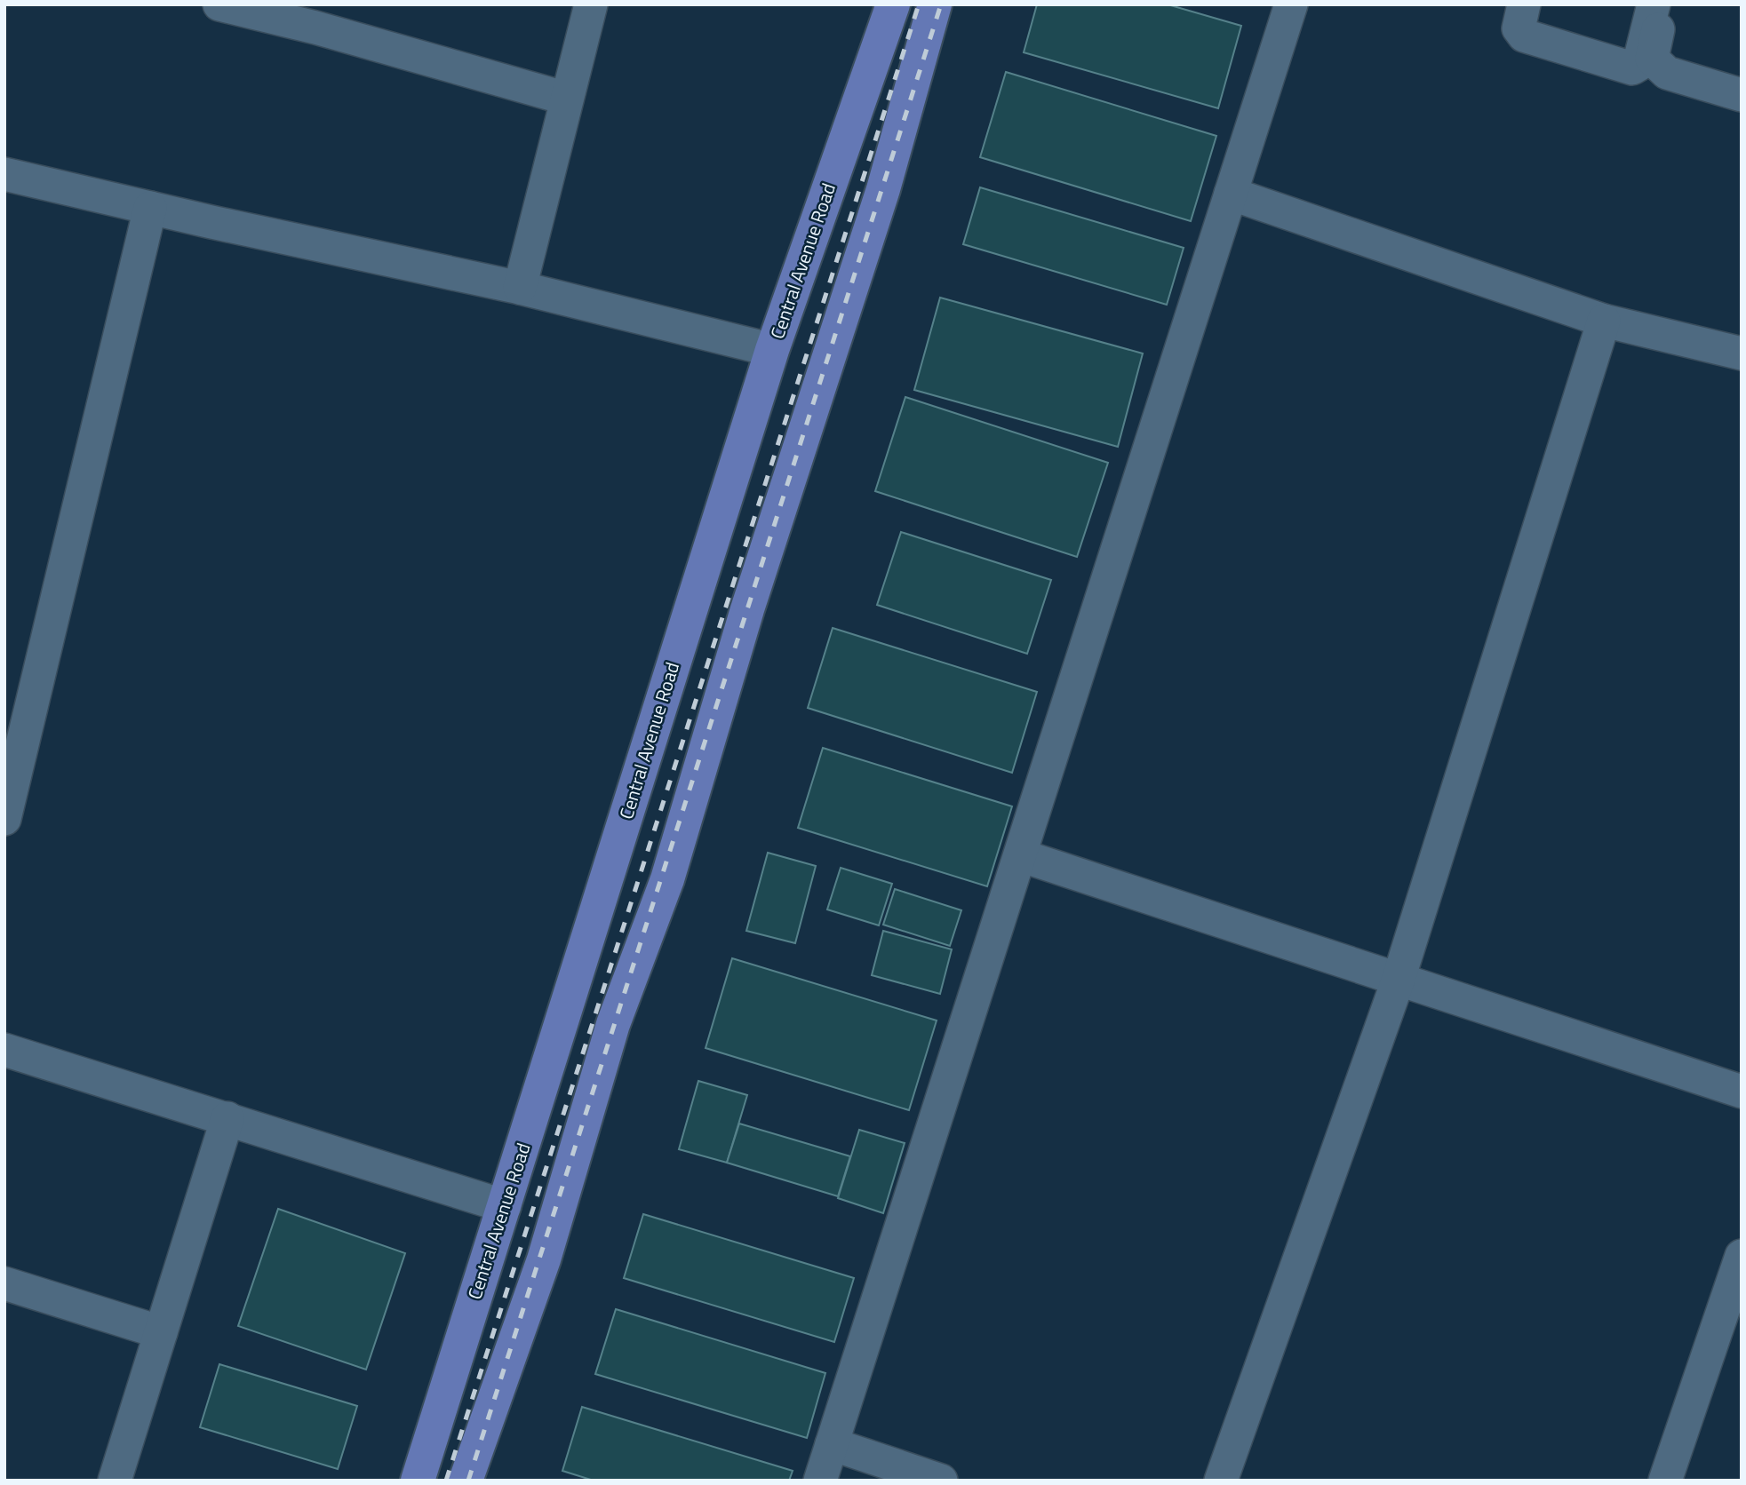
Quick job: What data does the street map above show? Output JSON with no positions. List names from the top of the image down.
{
  "streets": {
    "main road": ["Central Avenue Road"]
  }
}
